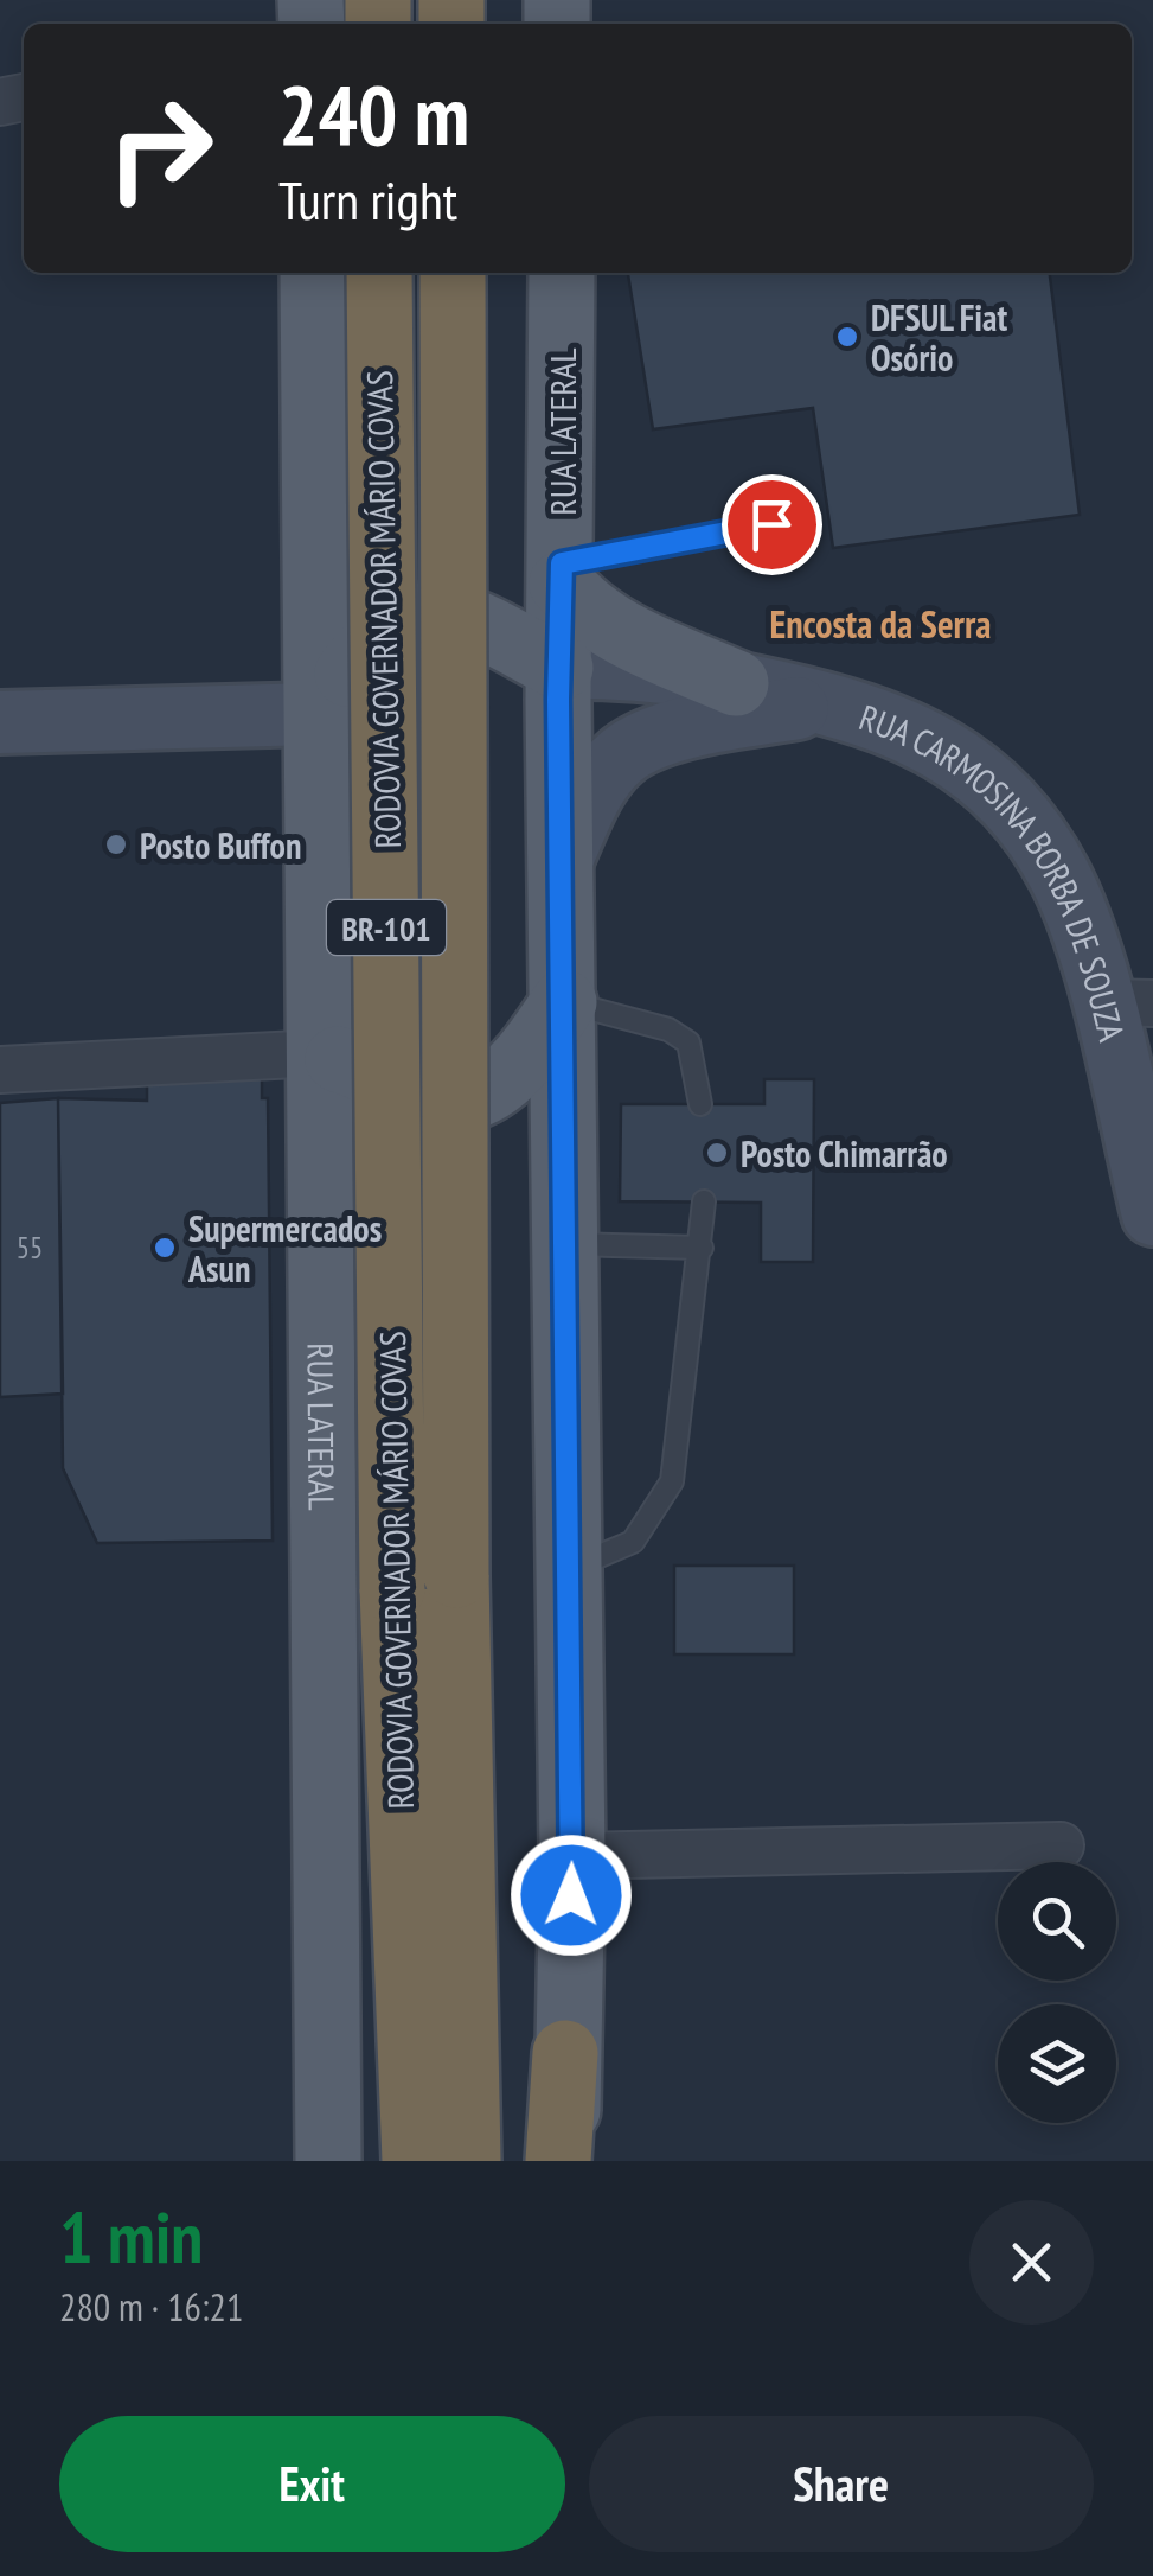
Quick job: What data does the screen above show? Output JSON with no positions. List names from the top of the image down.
{
  "streets": {
    "highway": ["RODOVIA GOVERNADOR MÁRIO COVAS", "BR-101"],
    "main road": ["RUA LATERAL"],
    "street": ["RUA CARMOSINA BORBA DE SOUZA"]
  },
  "crossings": [
    ["RUA LATERAL", "RUA CARMOSINA BORBA DE SOUZA"]
  ],
  "districts": ["Encosta da Serra"],
  "places": [
    "DFSUL Fiat Osório",
    "Posto Buffon",
    "Posto Chimarrão",
    "Supermercados Asun"
  ],
  "house_numbers": ["55"],
  "page": {
    "turn": ["240 m", "Turn right"],
    "heading": ["1 min", "280 m · 16:21"],
    "buttons": ["Exit", "Share"]
  }
}
